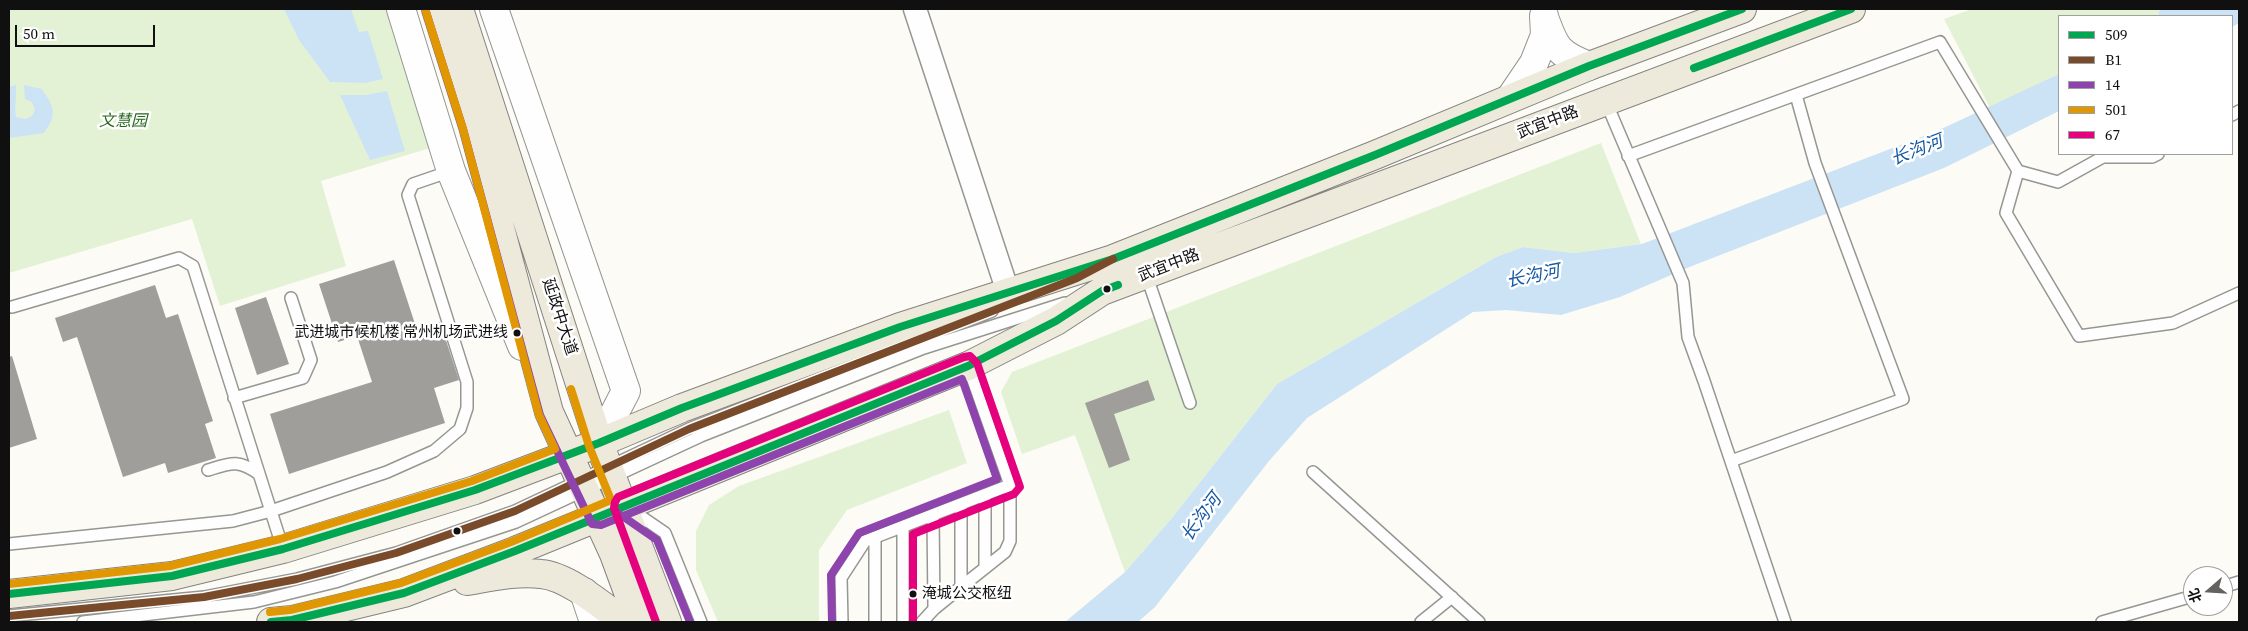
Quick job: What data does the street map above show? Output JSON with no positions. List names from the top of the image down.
{
  "streets": {
    "main road": ["武宜中路", "延政中大道"]
  },
  "crossings": [
    ["武宜中路", "延政中大道"]
  ],
  "water": ["长沟河"],
  "parks": ["文慧园"],
  "places": ["武进城市候机楼 常州机场武进线", "淹城公交枢纽"],
  "lines": [
    "transit line 509",
    "transit line 14",
    "transit line 501",
    "transit line B1",
    "transit line 67"
  ],
  "legend": [
    "509",
    "B1",
    "14",
    "501",
    "67"
  ],
  "scale_bar": "50 m",
  "north": "left"
}
